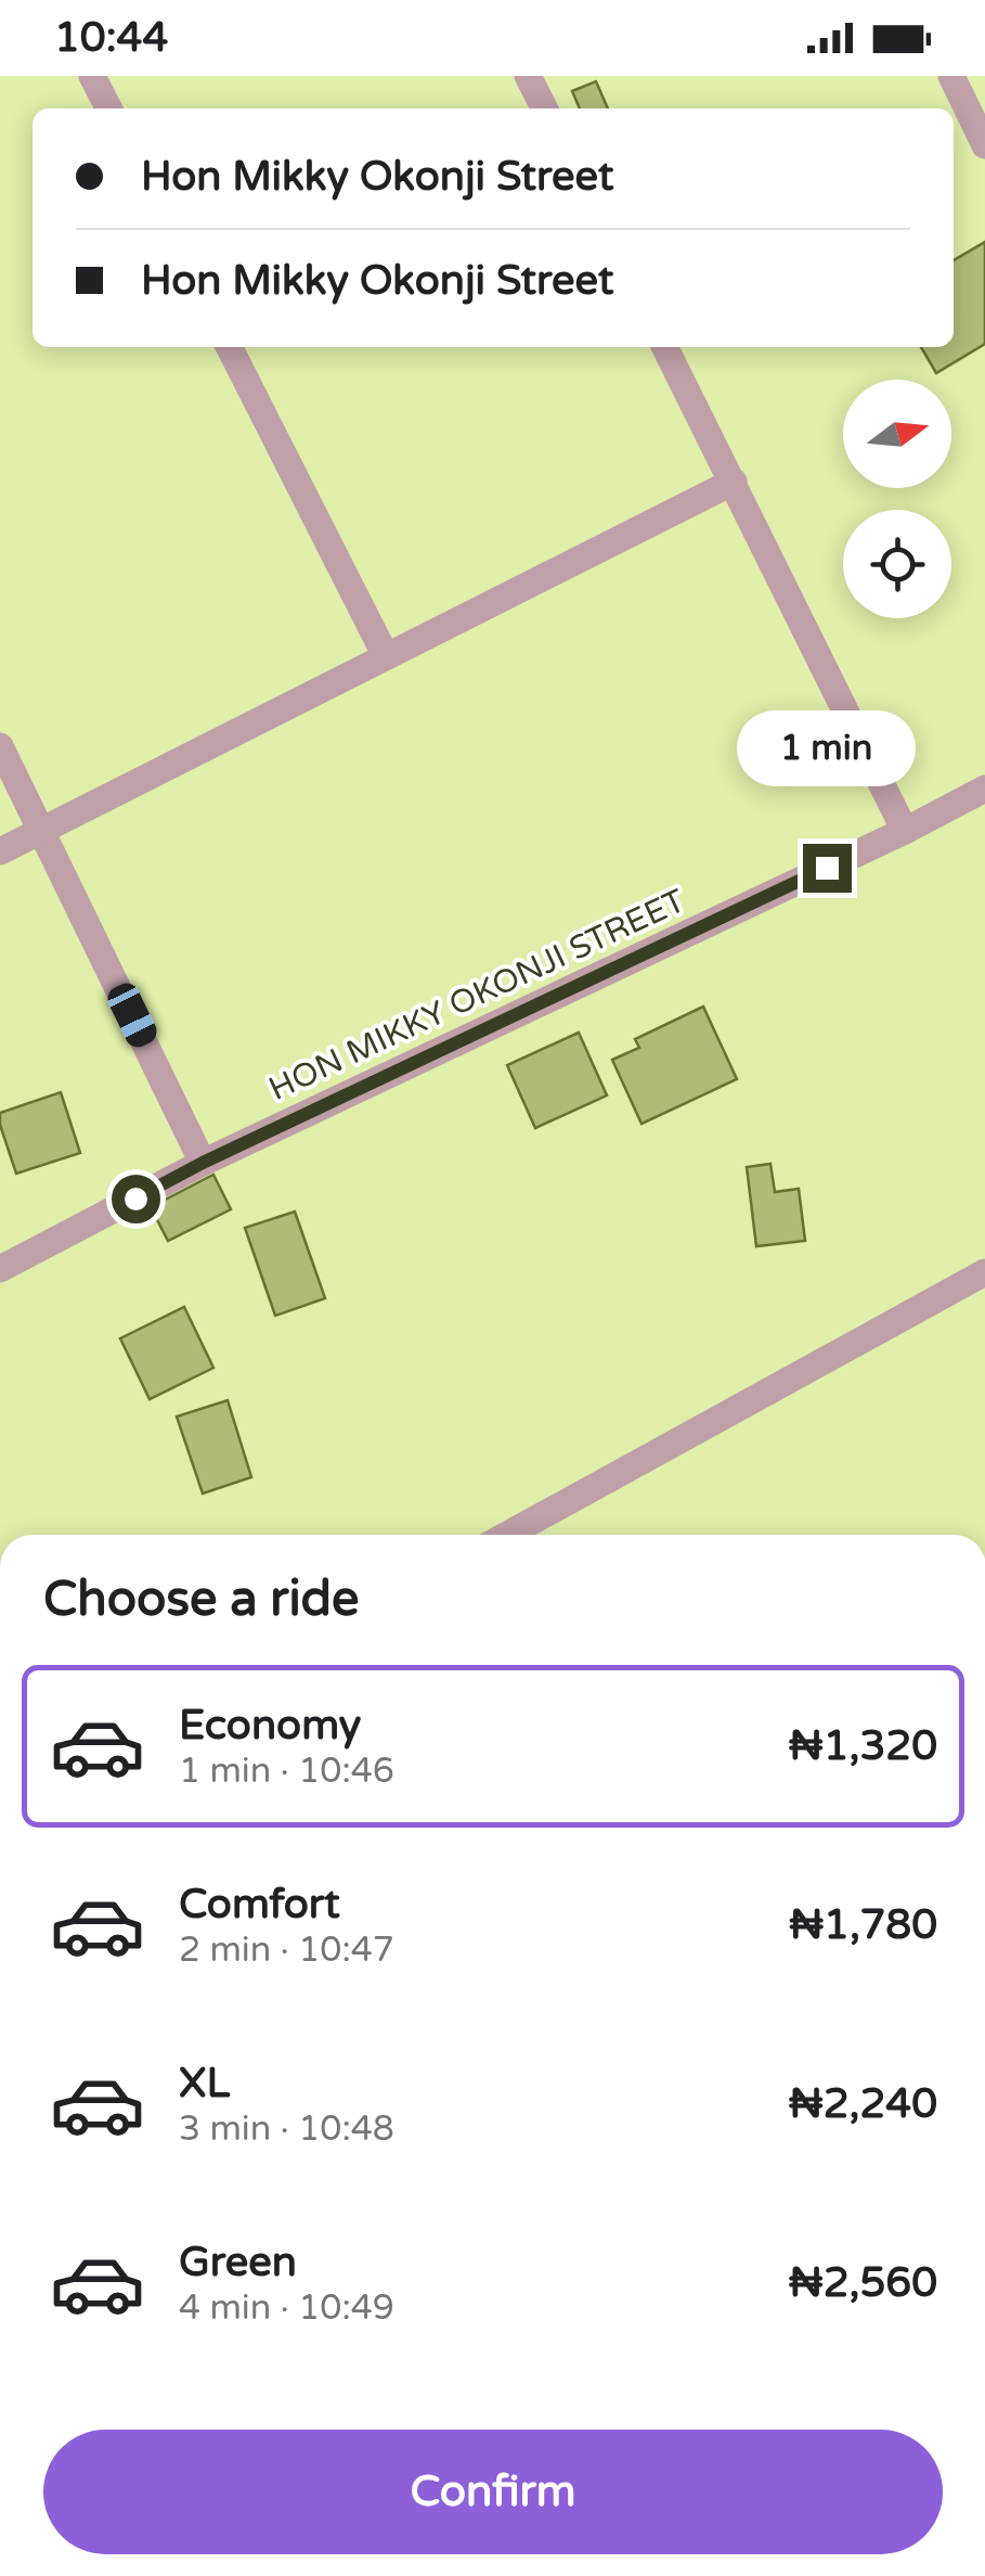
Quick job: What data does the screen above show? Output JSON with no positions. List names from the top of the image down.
{
  "streets": {
    "street": ["HON MIKKY OKONJI STREET"]
  },
  "north": "right",
  "page": {
    "status": "10:44",
    "banner": ["Hon Mikky Okonji Street", "Hon Mikky Okonji Street"],
    "bubble": "1 min",
    "heading": "Choose a ride",
    "list": [
      {
        "name": "Economy",
        "note": "1 min · 10:46",
        "value": "₦1,320"
      },
      {
        "name": "Comfort",
        "note": "2 min · 10:47",
        "value": "₦1,780"
      },
      {
        "name": "XL",
        "note": "3 min · 10:48",
        "value": "₦2,240"
      },
      {
        "name": "Green",
        "note": "4 min · 10:49",
        "value": "₦2,560"
      }
    ],
    "buttons": "Confirm"
  }
}
